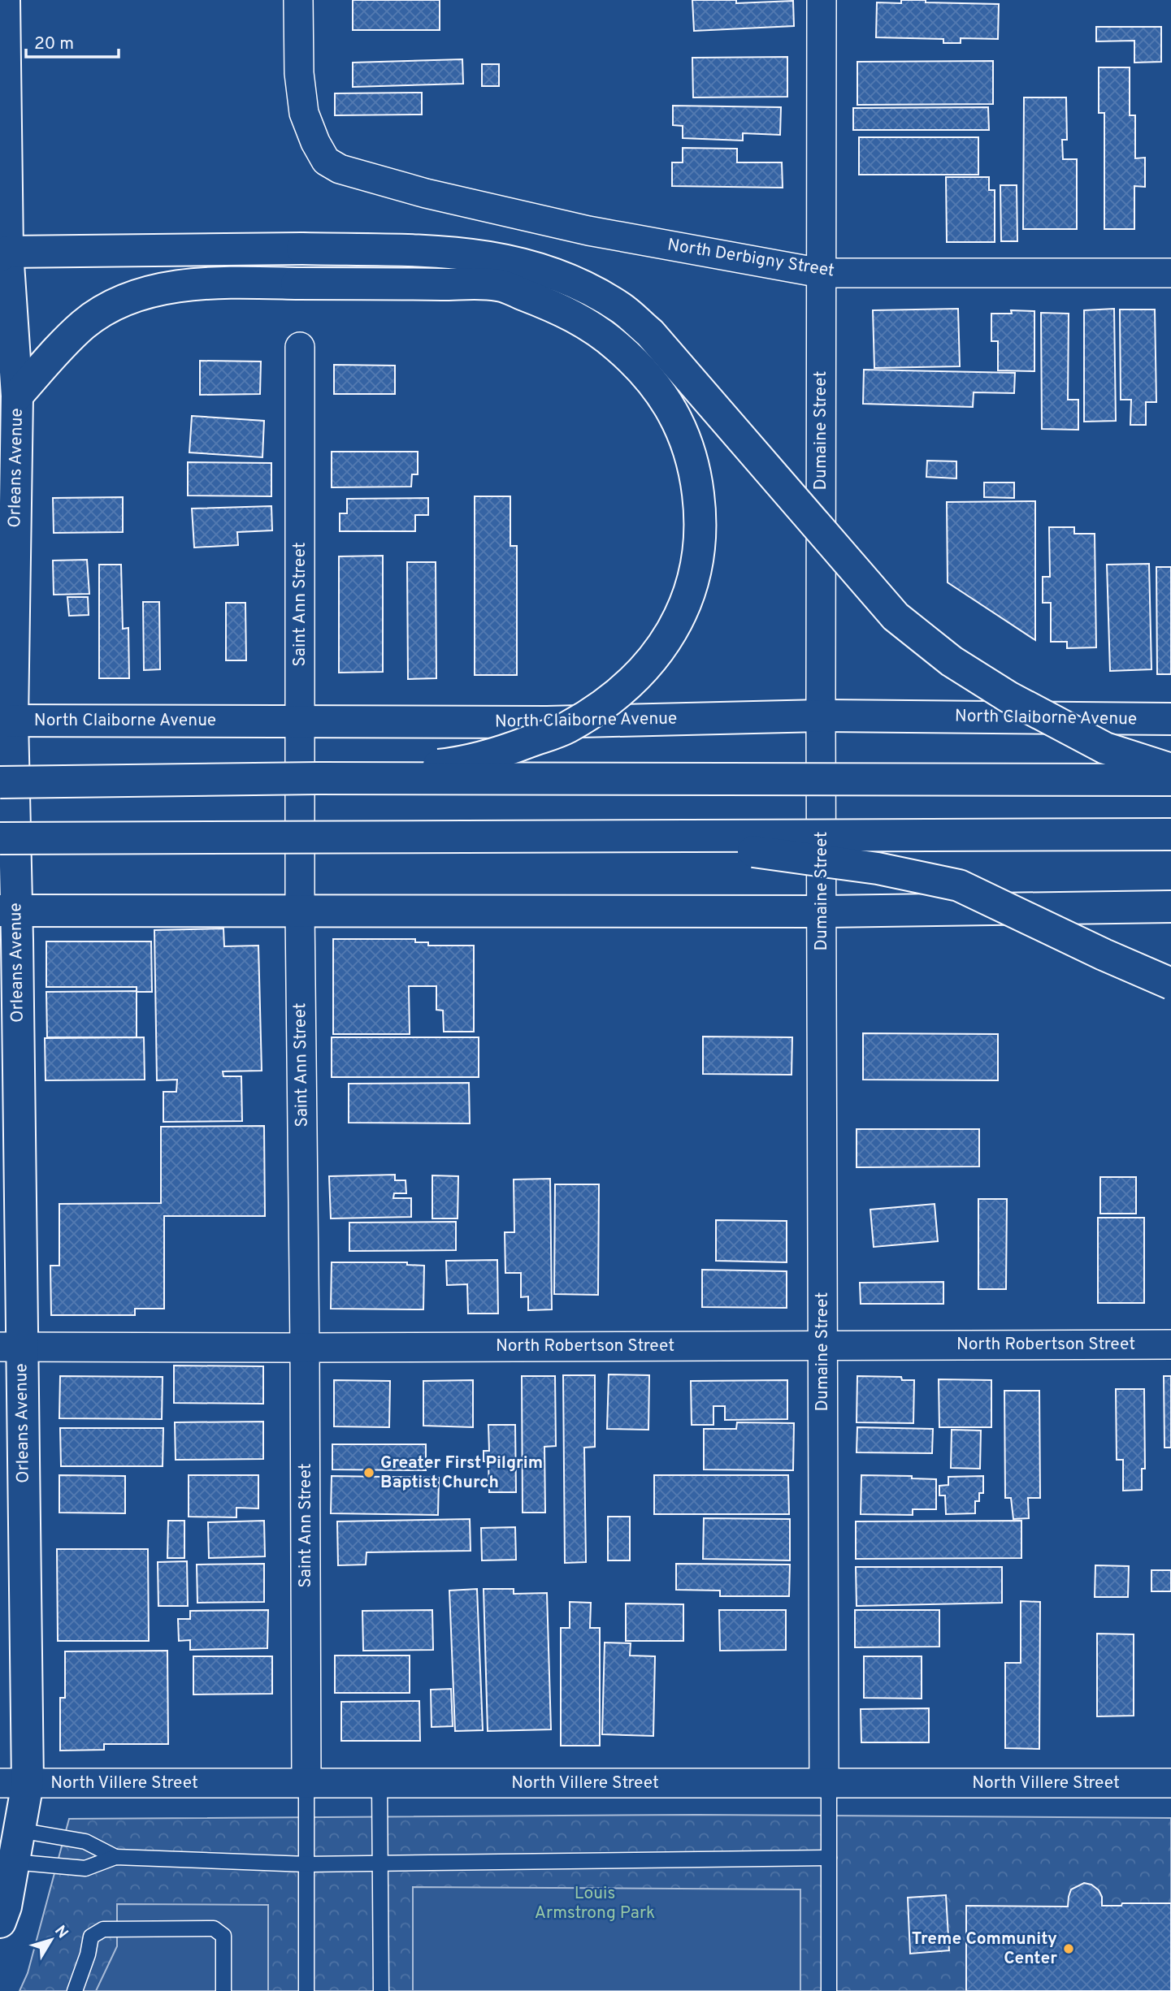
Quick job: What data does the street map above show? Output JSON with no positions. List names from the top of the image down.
{
  "streets": {
    "main road": ["Orleans Avenue", "North Claiborne Avenue"],
    "street": [
      "North Derbigny Street",
      "Dumaine Street",
      "Saint Ann Street",
      "North Robertson Street",
      "North Villere Street"
    ]
  },
  "crossings": [
    ["North Derbigny Street", "Dumaine Street"],
    ["Dumaine Street", "North Claiborne Avenue"],
    ["Dumaine Street", "North Robertson Street"],
    ["Dumaine Street", "North Villere Street"],
    ["Orleans Avenue", "North Claiborne Avenue"],
    ["Orleans Avenue", "North Robertson Street"],
    ["Orleans Avenue", "North Villere Street"],
    ["Saint Ann Street", "North Claiborne Avenue"],
    ["Saint Ann Street", "North Robertson Street"],
    ["Saint Ann Street", "North Villere Street"]
  ],
  "parks": ["Louis Armstrong Park"],
  "places": ["Greater First Pilgrim Baptist Church", "Treme Community Center"],
  "scale_bar": "20 m",
  "north": "top right"
}
